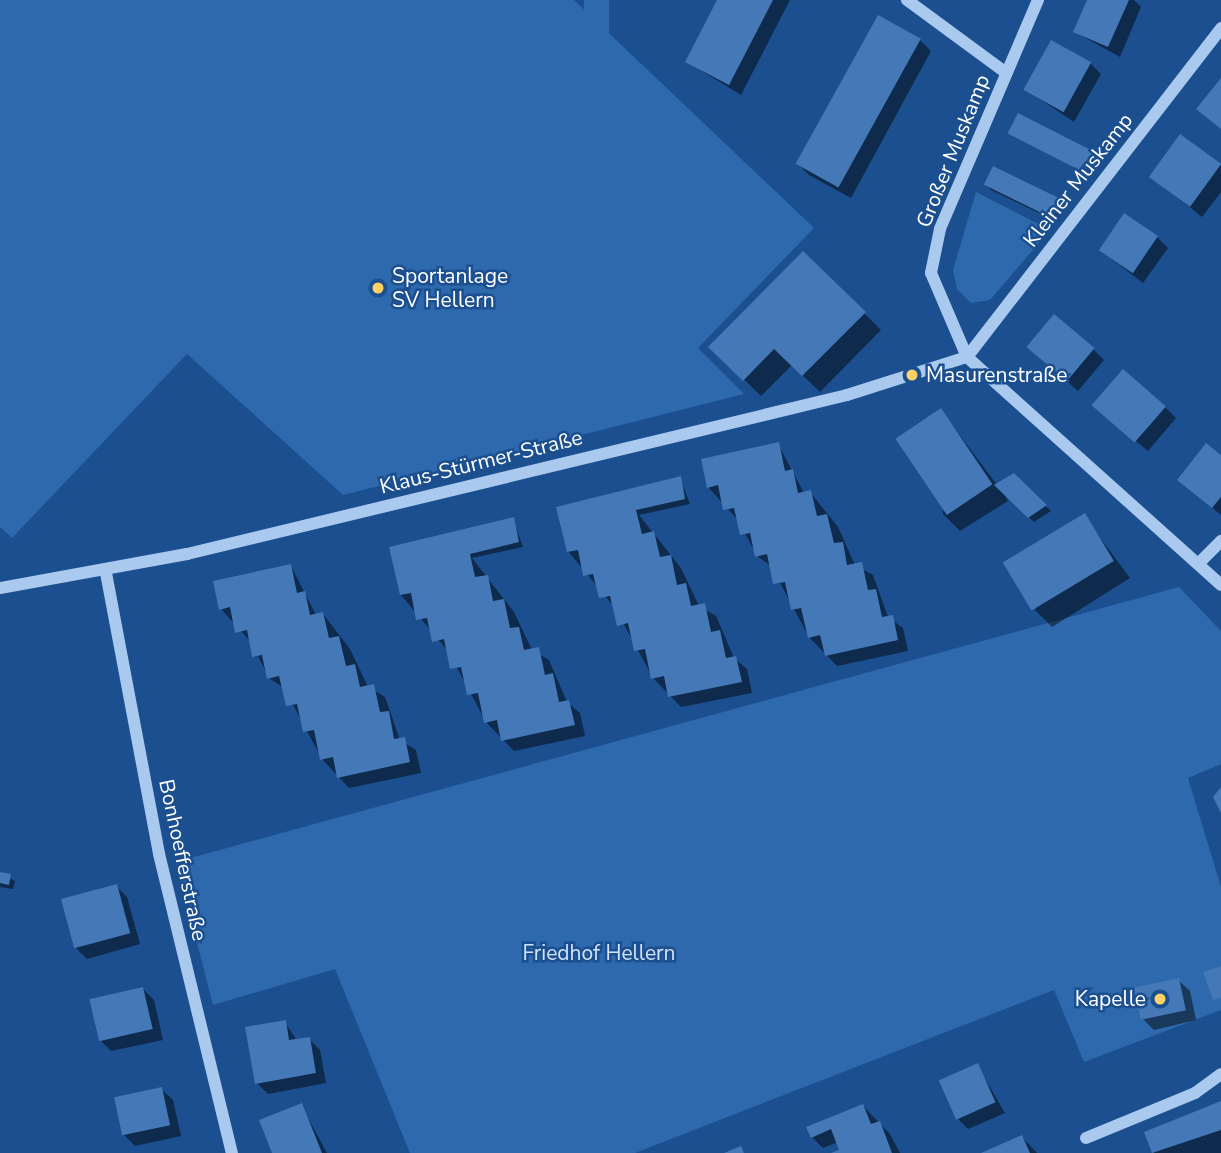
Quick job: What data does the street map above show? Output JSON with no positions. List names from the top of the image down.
{
  "streets": {
    "street": [
      "Großer Muskamp",
      "Kleiner Muskamp",
      "Klaus-Stürmer-Straße",
      "Bonhoefferstraße"
    ]
  },
  "crossings": [
    ["Großer Muskamp", "Kleiner Muskamp"],
    ["Großer Muskamp", "Klaus-Stürmer-Straße"],
    ["Kleiner Muskamp", "Klaus-Stürmer-Straße"],
    ["Klaus-Stürmer-Straße", "Bonhoefferstraße"]
  ],
  "parks": ["Friedhof Hellern"],
  "places": ["Sportanlage SV Hellern", "Masurenstraße", "Kapelle"]
}
